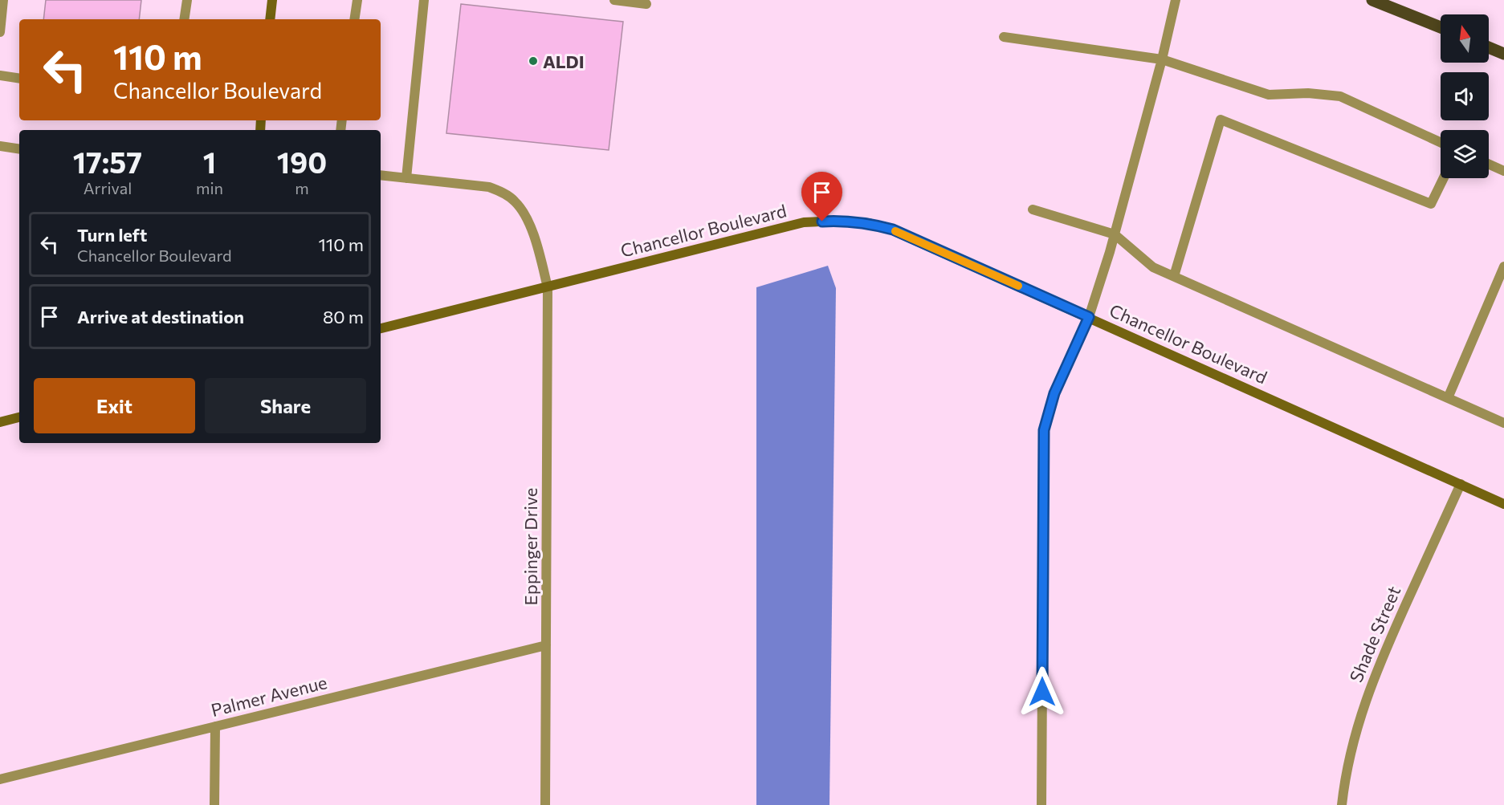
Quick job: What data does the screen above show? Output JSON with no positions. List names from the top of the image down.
{
  "streets": {
    "street": [
      "Chancellor Boulevard",
      "Eppinger Drive",
      "Shade Street",
      "Palmer Avenue"
    ]
  },
  "crossings": [
    ["Chancellor Boulevard", "Eppinger Drive"],
    ["Chancellor Boulevard", "Shade Street"],
    ["Eppinger Drive", "Palmer Avenue"]
  ],
  "places": ["ALDI"],
  "north": "top",
  "page": {
    "turn": ["110 m", "Chancellor Boulevard"],
    "eta": [
      "17:57",
      "Arrival",
      "1",
      "min",
      "190",
      "m"
    ],
    "list": [
      {
        "name": "Turn left",
        "note": "Chancellor Boulevard",
        "value": "110 m"
      },
      {
        "name": "Arrive at destination",
        "value": "80 m"
      }
    ],
    "buttons": ["Exit", "Share"]
  }
}
